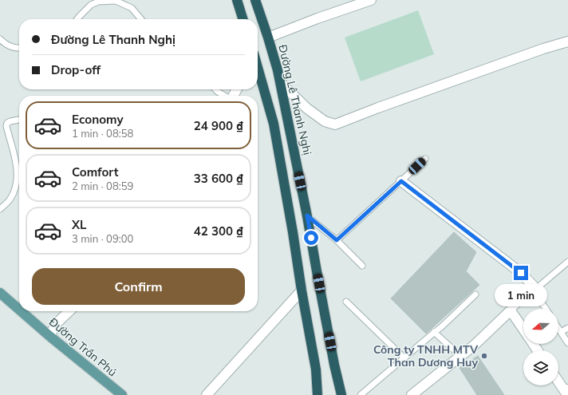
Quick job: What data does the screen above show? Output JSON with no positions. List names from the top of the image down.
{
  "streets": {
    "highway": ["Đường Lê Thanh Nghị"],
    "main road": ["Đường Trần Phú"]
  },
  "places": ["Công ty TNHH MTV Than Dương Huy"],
  "north": "left",
  "page": {
    "banner": ["Đường Lê Thanh Nghị", "Drop-off"],
    "list": [
      {
        "name": "Economy",
        "note": "1 min · 08:58",
        "value": "24 900 ₫"
      },
      {
        "name": "Comfort",
        "note": "2 min · 08:59",
        "value": "33 600 ₫"
      },
      {
        "name": "XL",
        "note": "3 min · 09:00",
        "value": "42 300 ₫"
      }
    ],
    "buttons": "Confirm",
    "bubble": "1 min"
  }
}
